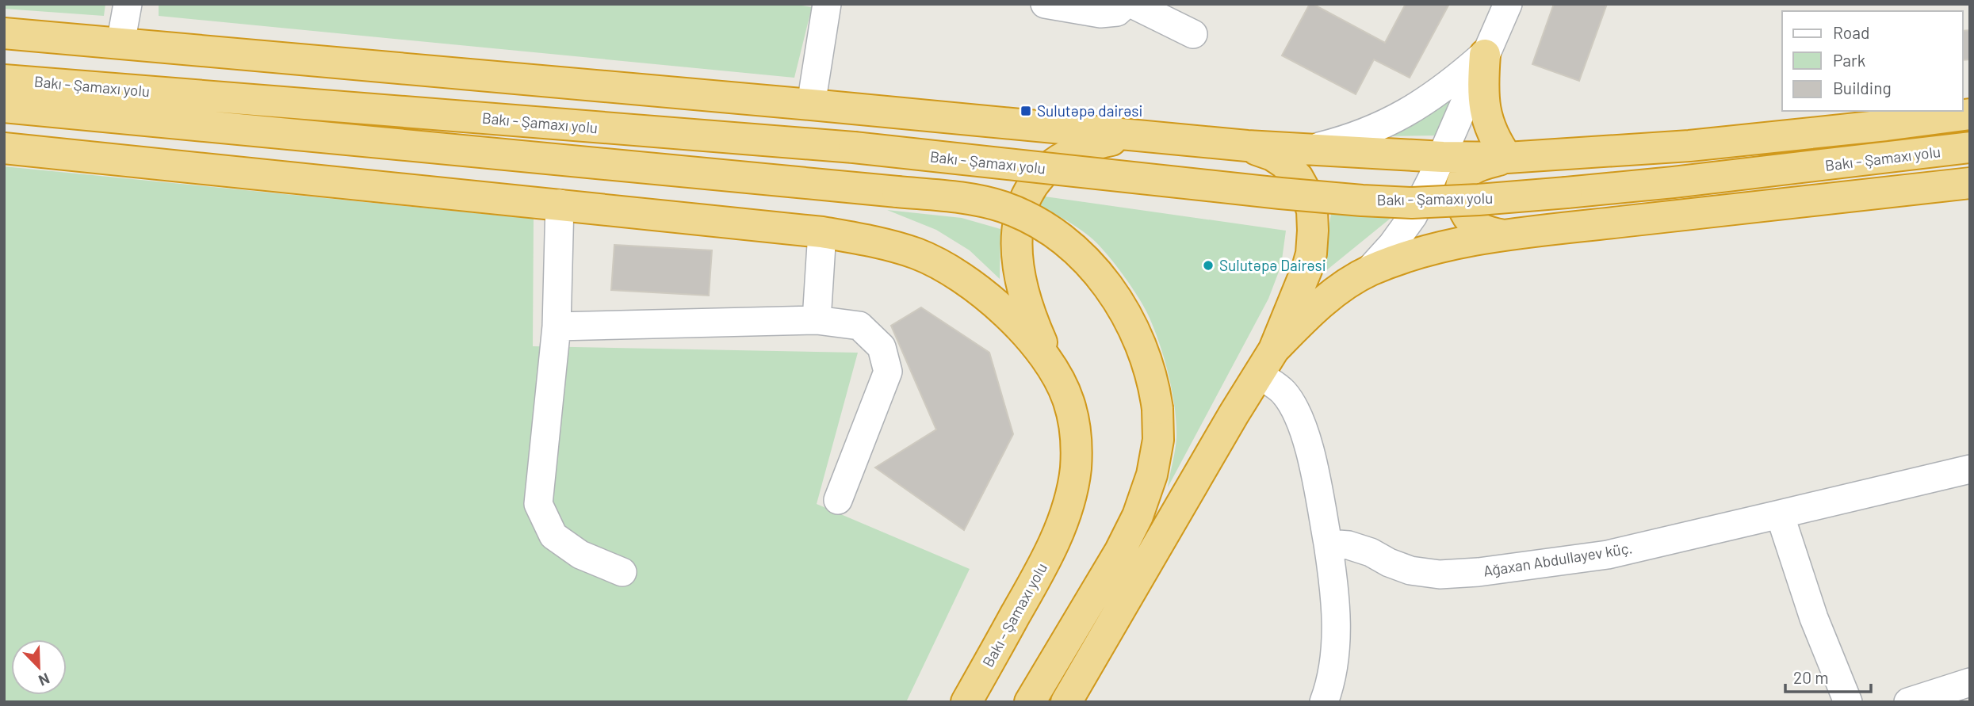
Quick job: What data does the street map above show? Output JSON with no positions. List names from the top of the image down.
{
  "streets": {
    "highway": ["Bakı - Şamaxı yolu"],
    "street": ["Ağaxan Abdullayev küç."]
  },
  "places": {
    "transit": ["Sulutəpə dairəsi"],
    "other": ["Sulutəpə Dairəsi"]
  },
  "legend": ["Road", "Park", "Building"],
  "scale_bar": "20 m",
  "north": "bottom right"
}
